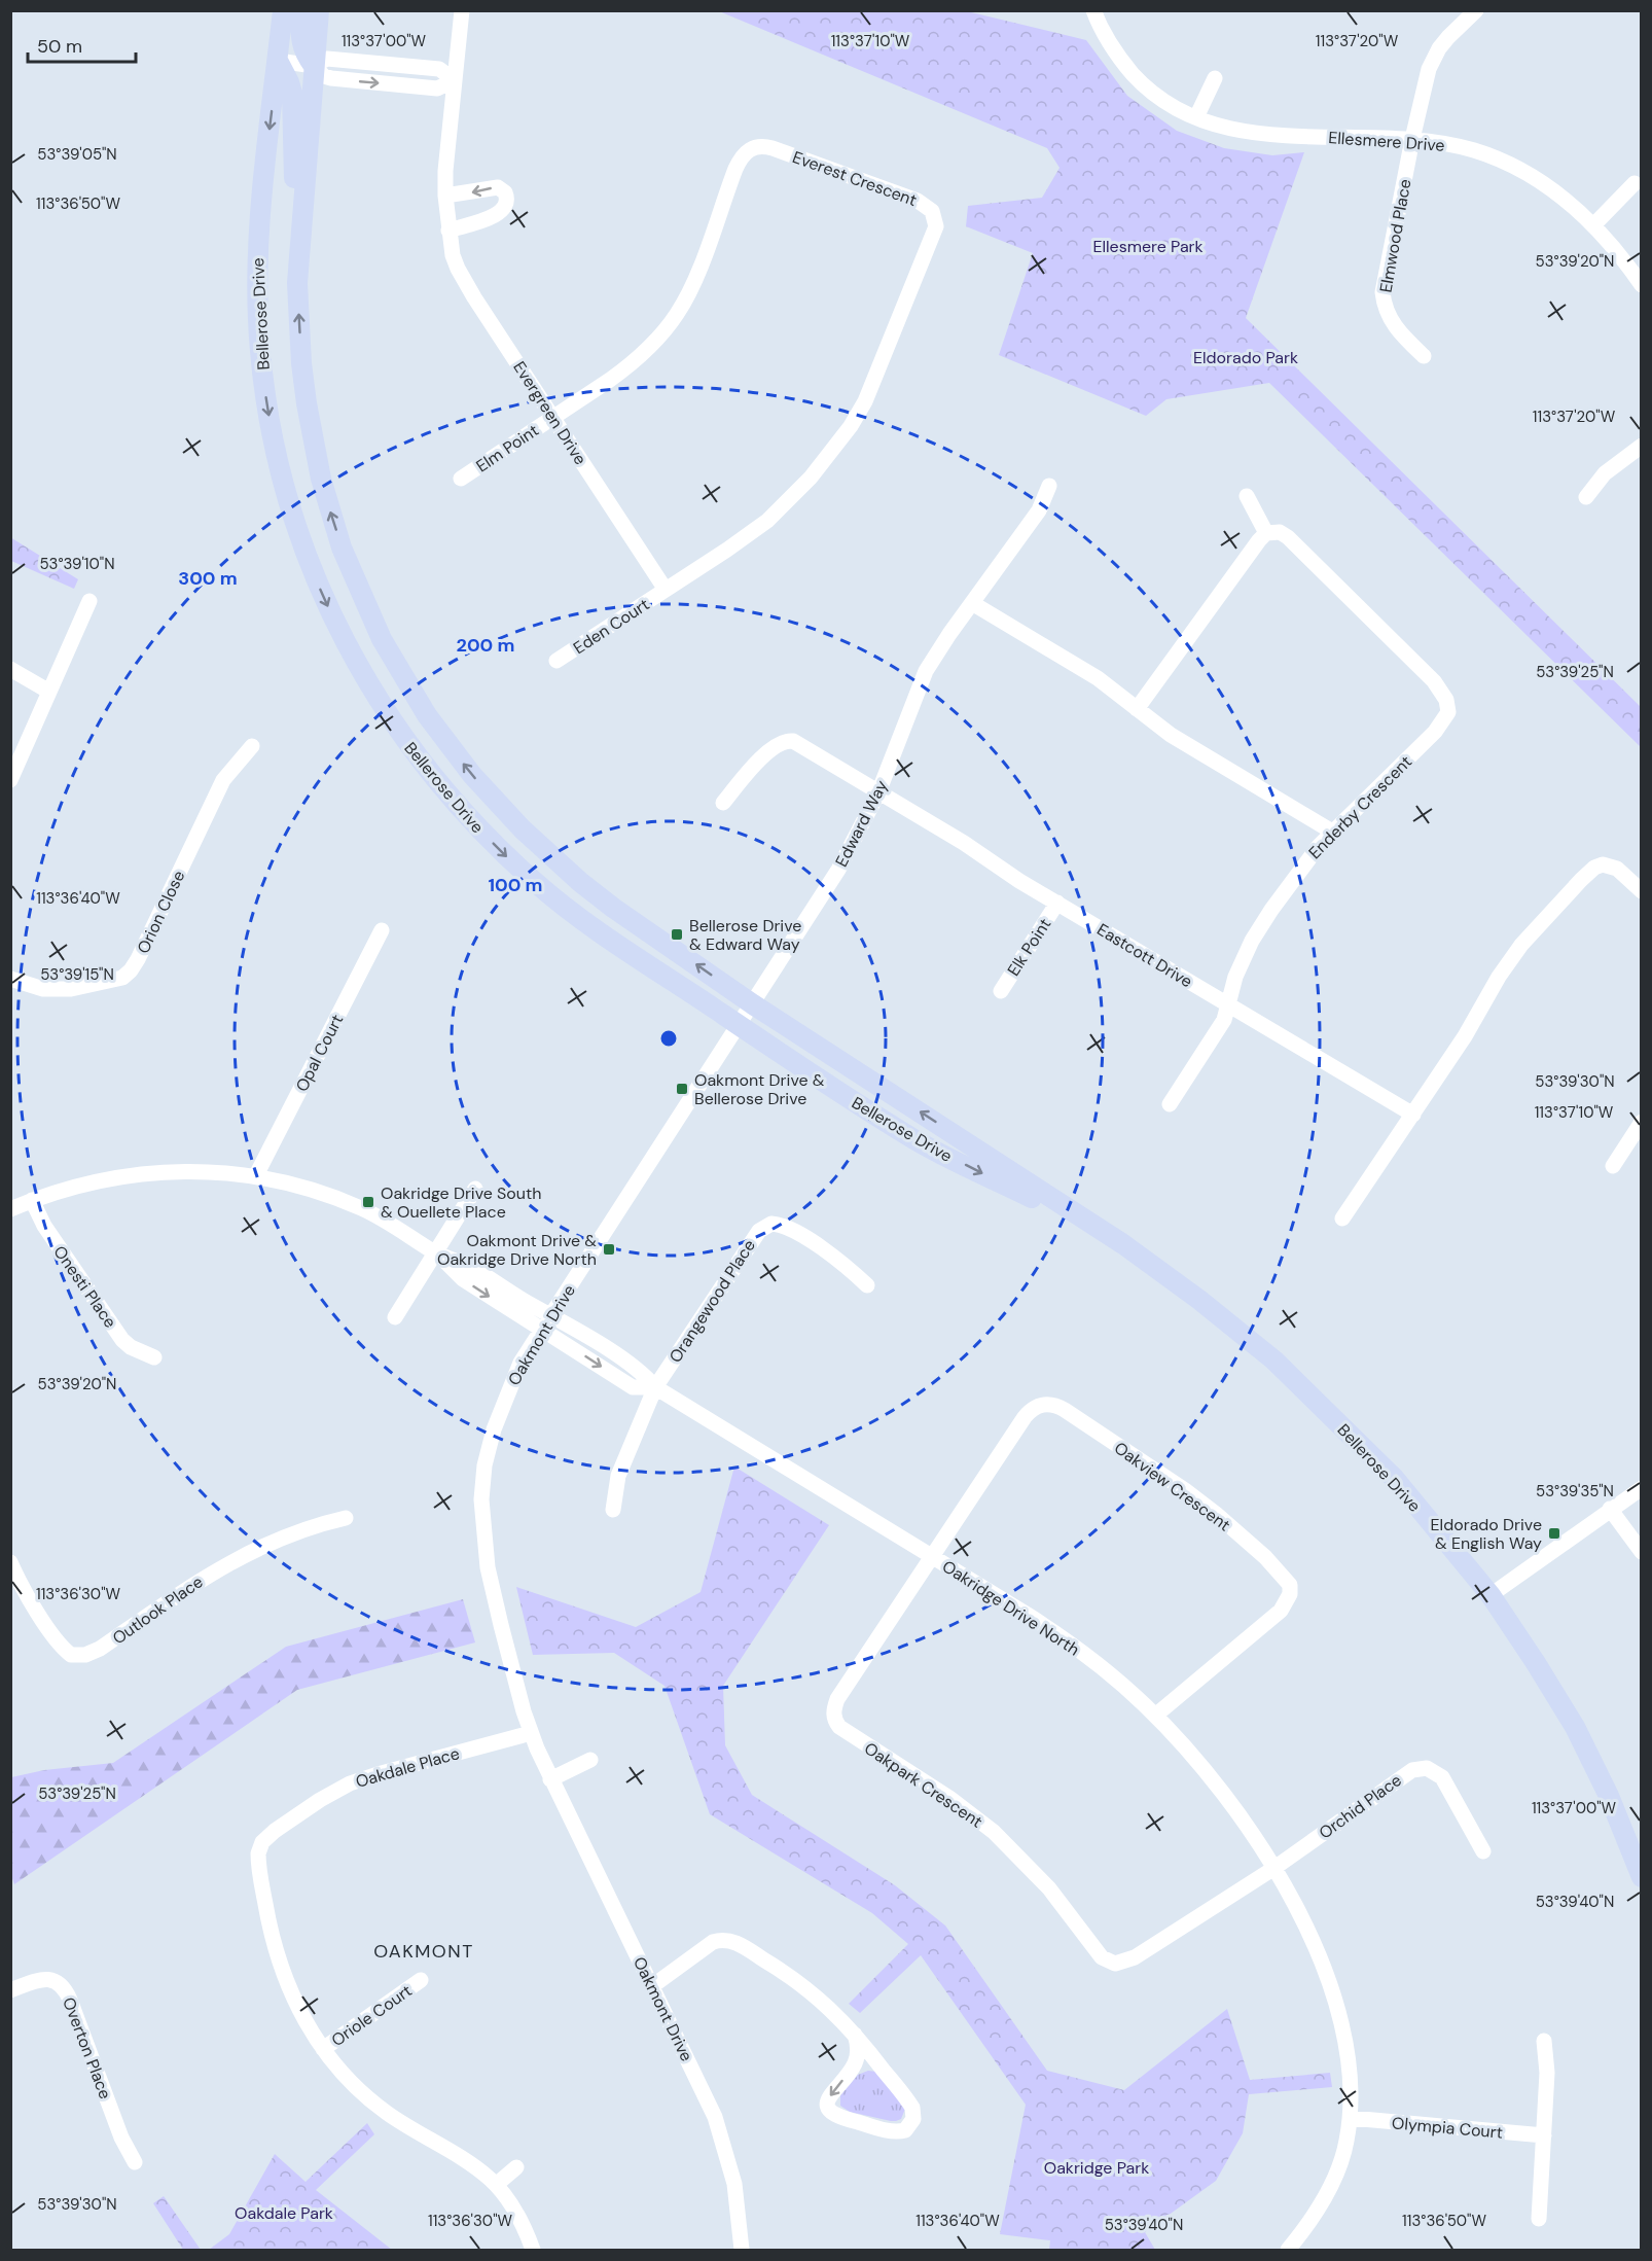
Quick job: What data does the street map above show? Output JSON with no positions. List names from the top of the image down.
{
  "streets": {
    "main road": ["Bellerose Drive"],
    "street": [
      "Ellesmere Drive",
      "Everest Crescent",
      "Elmwood Place",
      "Evergreen Drive",
      "Elm Point",
      "Eden Court",
      "Enderby Crescent",
      "Edward Way",
      "Orion Close",
      "Elk Point",
      "Eastcott Drive",
      "Opal Court",
      "Onesti Place",
      "Orangewood Place",
      "Oakmont Drive",
      "Oakview Crescent",
      "Oakridge Drive North",
      "Outlook Place",
      "Oakdale Place",
      "Oakpark Crescent",
      "Orchid Place",
      "Oriole Court",
      "Overton Place",
      "Olympia Court"
    ]
  },
  "crossings": [
    ["Ellesmere Drive", "Elmwood Place"],
    ["Everest Crescent", "Evergreen Drive"],
    ["Everest Crescent", "Elm Point"],
    ["Everest Crescent", "Eden Court"],
    ["Bellerose Drive", "Edward Way"],
    ["Bellerose Drive", "Oakmont Drive"],
    ["Evergreen Drive", "Elm Point"],
    ["Evergreen Drive", "Eden Court"],
    ["Enderby Crescent", "Eastcott Drive"],
    ["Edward Way", "Eastcott Drive"],
    ["Edward Way", "Oakmont Drive"],
    ["Elk Point", "Eastcott Drive"],
    ["Opal Court", "Oakridge Drive North"],
    ["Onesti Place", "Oakridge Drive North"],
    ["Orangewood Place", "Oakridge Drive North"],
    ["Oakmont Drive", "Oakridge Drive North"],
    ["Oakmont Drive", "Oakdale Place"],
    ["Oakview Crescent", "Oakridge Drive North"],
    ["Oakview Crescent", "Oakpark Crescent"],
    ["Oakridge Drive North", "Oakpark Crescent"],
    ["Oakridge Drive North", "Orchid Place"],
    ["Oakridge Drive North", "Olympia Court"],
    ["Oakdale Place", "Oriole Court"],
    ["Oakpark Crescent", "Orchid Place"]
  ],
  "districts": ["OAKMONT"],
  "parks": [
    "Ellesmere Park",
    "Eldorado Park",
    "Oakridge Park",
    "Oakdale Park"
  ],
  "places": {
    "transit": [
      "Bellerose Drive & Edward Way",
      "Oakmont Drive & Bellerose Drive",
      "Oakridge Drive South & Ouellete Place",
      "Oakmont Drive & Oakridge Drive North",
      "Eldorado Drive & English Way"
    ]
  },
  "scale_bar": "50 m",
  "coordinates": [
    "113°37'00\"W",
    "113°37'10\"W",
    "113°37'20\"W",
    "53°39'05\"N",
    "113°36'50\"W",
    "53°39'20\"N",
    "53°39'10\"N",
    "53°39'25\"N",
    "113°36'40\"W",
    "53°39'15\"N",
    "53°39'30\"N",
    "53°39'35\"N",
    "113°36'30\"W",
    "53°39'40\"N"
  ],
  "rings": ["300 m", "200 m", "100 m"]
}
